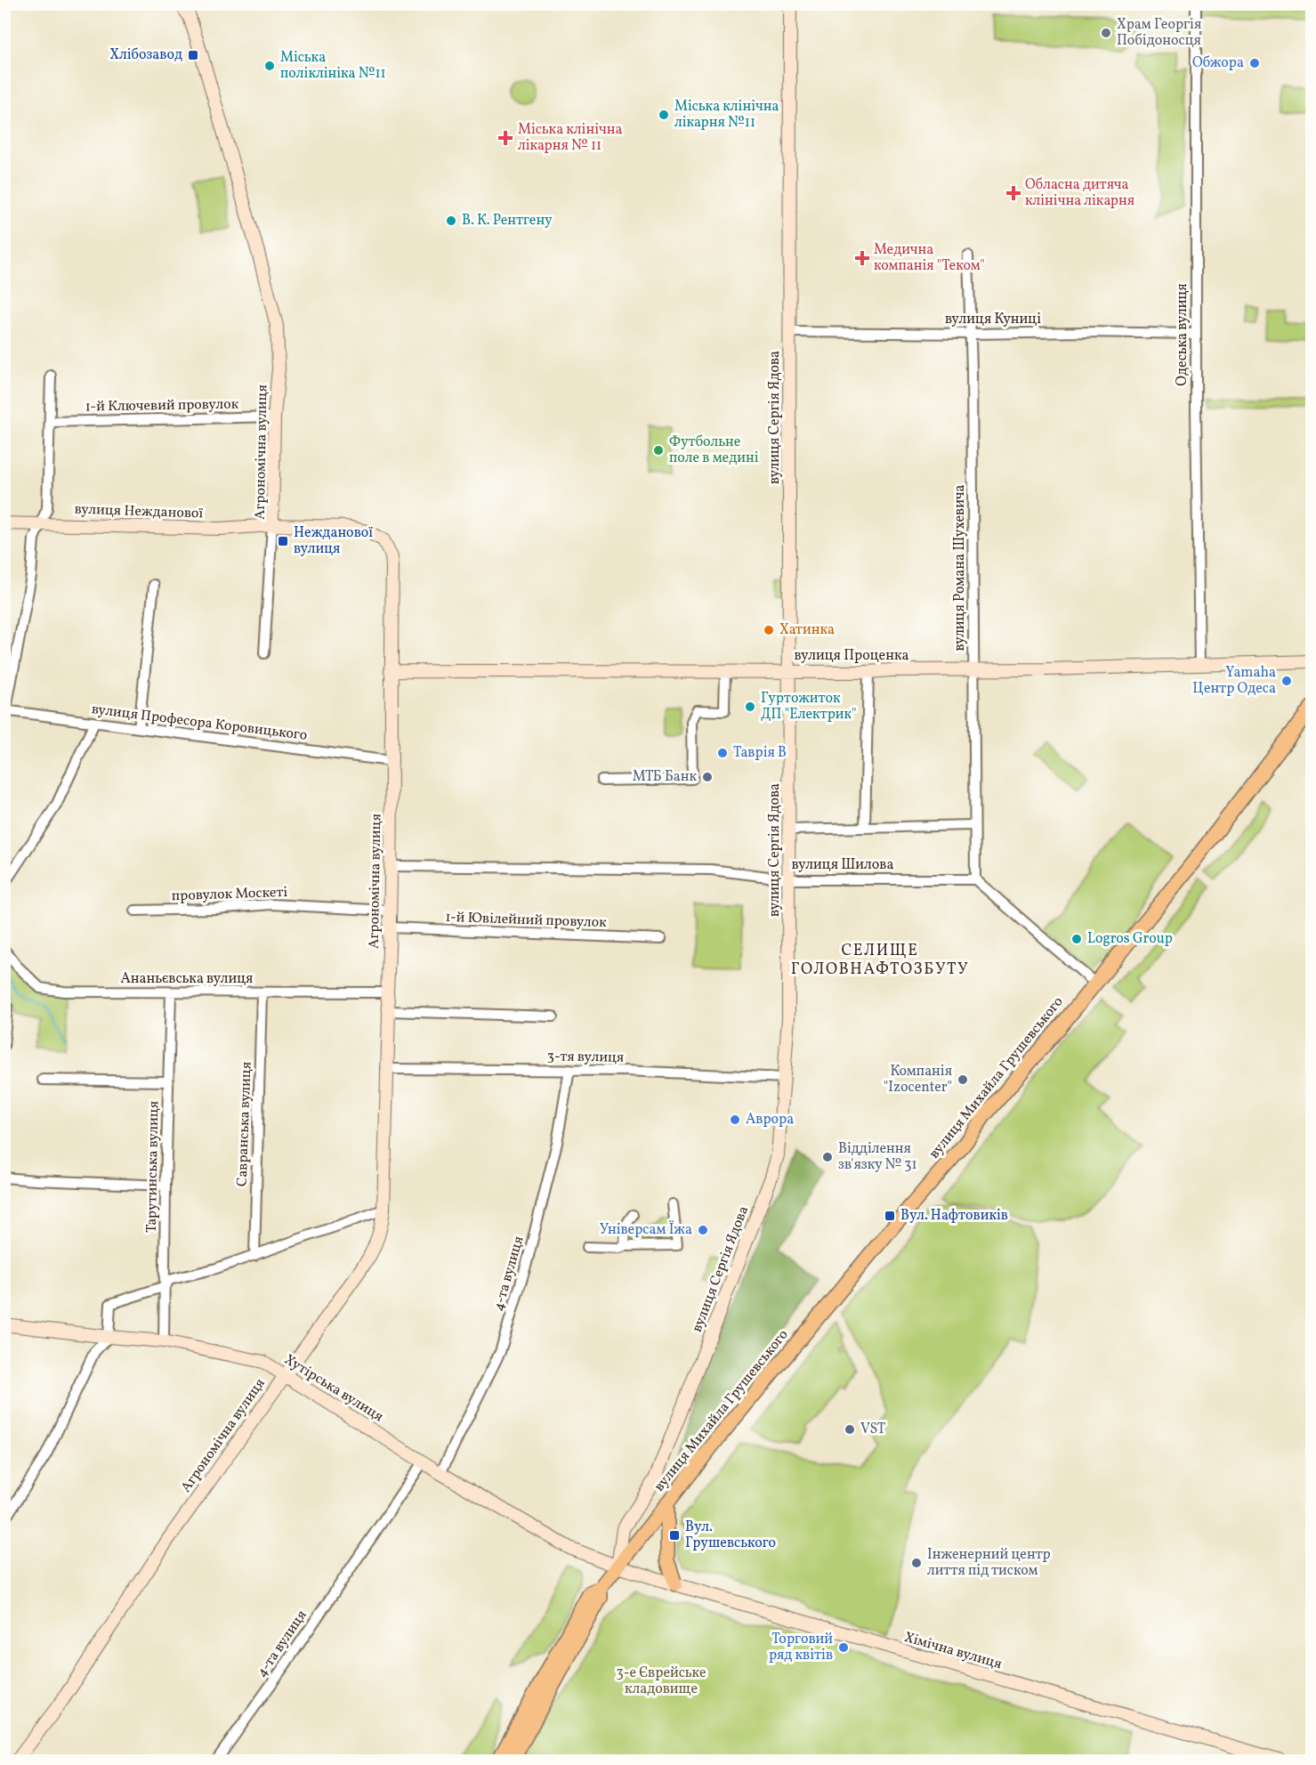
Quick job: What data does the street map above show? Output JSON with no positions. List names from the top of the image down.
{
  "streets": {
    "main road": ["вулиця Михайла Грушевського"],
    "street": [
      "вулиця Куниці",
      "Одеська вулиця",
      "1-й Ключевий провулок",
      "вулиця Сергія Ядова",
      "Агрономічна вулиця",
      "вулиця Нежданової",
      "вулиця Романа Шухевича",
      "вулиця Проценка",
      "вулиця Професора Коровицького",
      "вулиця Шилова",
      "провулок Москеті",
      "1-й Ювілейний провулок",
      "Ананьєвська вулиця",
      "3-тя вулиця",
      "Савранська вулиця",
      "Тарутинська вулиця",
      "4-та вулиця",
      "Хутірська вулиця",
      "Хімічна вулиця"
    ]
  },
  "crossings": [
    ["вулиця Куниці", "Одеська вулиця"],
    ["вулиця Куниці", "вулиця Сергія Ядова"],
    ["вулиця Куниці", "вулиця Романа Шухевича"],
    ["Одеська вулиця", "вулиця Проценка"],
    ["1-й Ключевий провулок", "Агрономічна вулиця"],
    ["вулиця Сергія Ядова", "вулиця Проценка"],
    ["вулиця Сергія Ядова", "вулиця Шилова"],
    ["вулиця Сергія Ядова", "3-тя вулиця"],
    ["вулиця Сергія Ядова", "вулиця Михайла Грушевського"],
    ["вулиця Сергія Ядова", "Хутірська вулиця"],
    ["вулиця Сергія Ядова", "Хімічна вулиця"],
    ["Агрономічна вулиця", "вулиця Нежданової"],
    ["Агрономічна вулиця", "вулиця Проценка"],
    ["Агрономічна вулиця", "вулиця Професора Коровицького"],
    ["Агрономічна вулиця", "вулиця Шилова"],
    ["Агрономічна вулиця", "провулок Москеті"],
    ["Агрономічна вулиця", "1-й Ювілейний провулок"],
    ["Агрономічна вулиця", "Ананьєвська вулиця"],
    ["Агрономічна вулиця", "3-тя вулиця"],
    ["Агрономічна вулиця", "Хутірська вулиця"],
    ["вулиця Романа Шухевича", "вулиця Проценка"],
    ["вулиця Романа Шухевича", "вулиця Шилова"],
    ["Ананьєвська вулиця", "Савранська вулиця"],
    ["Ананьєвська вулиця", "Тарутинська вулиця"],
    ["3-тя вулиця", "4-та вулиця"],
    ["вулиця Михайла Грушевського", "Хутірська вулиця"],
    ["вулиця Михайла Грушевського", "Хімічна вулиця"],
    ["Тарутинська вулиця", "Хутірська вулиця"],
    ["4-та вулиця", "Хутірська вулиця"],
    ["Хутірська вулиця", "Хімічна вулиця"]
  ],
  "districts": ["СЕЛИЩЕ ГОЛОВНАФТОЗБУТУ"],
  "parks": ["3-е Єврейське кладовище"],
  "places": {
    "other": [
      "Храм Георгія Побідоносця",
      "Обжора",
      "Міська поліклініка №11",
      "Міська клінічна лікарня №11",
      "В. К. Рентгену",
      "Футбольне поле в медині",
      "Хатинка",
      "Yamaha Центр Одеса",
      "Гуртожиток ДП \"Електрик\"",
      "Таврія В",
      "МТБ Банк",
      "Logros Group",
      "Компанія \"Izocenter\"",
      "Аврора",
      "Відділення зв'язку № 31",
      "Універсам Їжа",
      "VST",
      "Інженерний центр лиття під тиском",
      "Торговий ряд квітів"
    ],
    "transit": [
      "Хлібозавод",
      "Нежданової вулиця",
      "Вул. Нафтовиків",
      "Вул. Грушевського"
    ],
    "health": ["Міська клінічна лікарня № 11", "Обласна дитяча клінічна лікарня", "Медична компанія \"Теком\""]
  }
}
